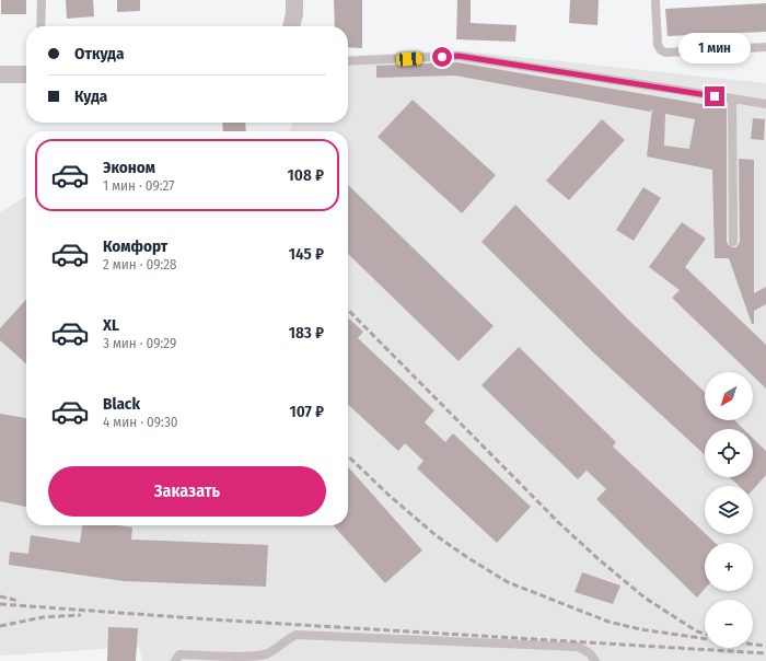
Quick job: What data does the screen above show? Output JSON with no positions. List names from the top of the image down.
{
  "north": "bottom left",
  "page": {
    "banner": ["Откуда", "Куда"],
    "bubble": "1 мин",
    "list": [
      {
        "name": "Эконом",
        "note": "1 мин · 09:27",
        "value": "108 ₽"
      },
      {
        "name": "Комфорт",
        "note": "2 мин · 09:28",
        "value": "145 ₽"
      },
      {
        "name": "XL",
        "note": "3 мин · 09:29",
        "value": "183 ₽"
      },
      {
        "name": "Black",
        "note": "4 мин · 09:30",
        "value": "107 ₽"
      }
    ],
    "map_buttons": ["+", "−"],
    "buttons": "Заказать"
  }
}
